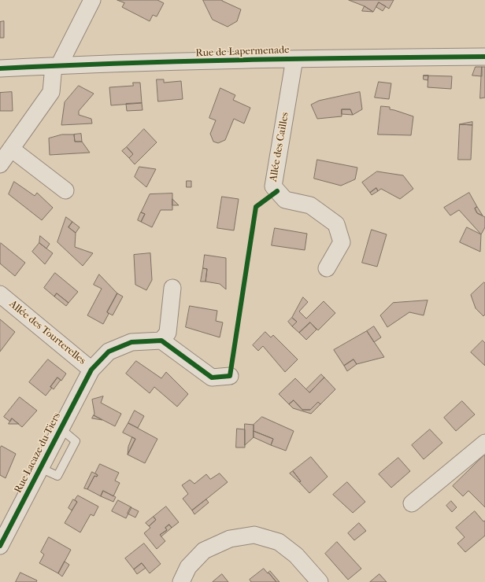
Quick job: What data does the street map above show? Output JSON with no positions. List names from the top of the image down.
{
  "streets": {
    "street": [
      "Rue de Lapermenade",
      "Allée des Cailles",
      "Allée des Tourterelles",
      "Rue Lacaze du Tiers"
    ]
  },
  "crossings": [
    ["Rue de Lapermenade", "Allée des Cailles"],
    ["Allée des Tourterelles", "Rue Lacaze du Tiers"]
  ]
}
